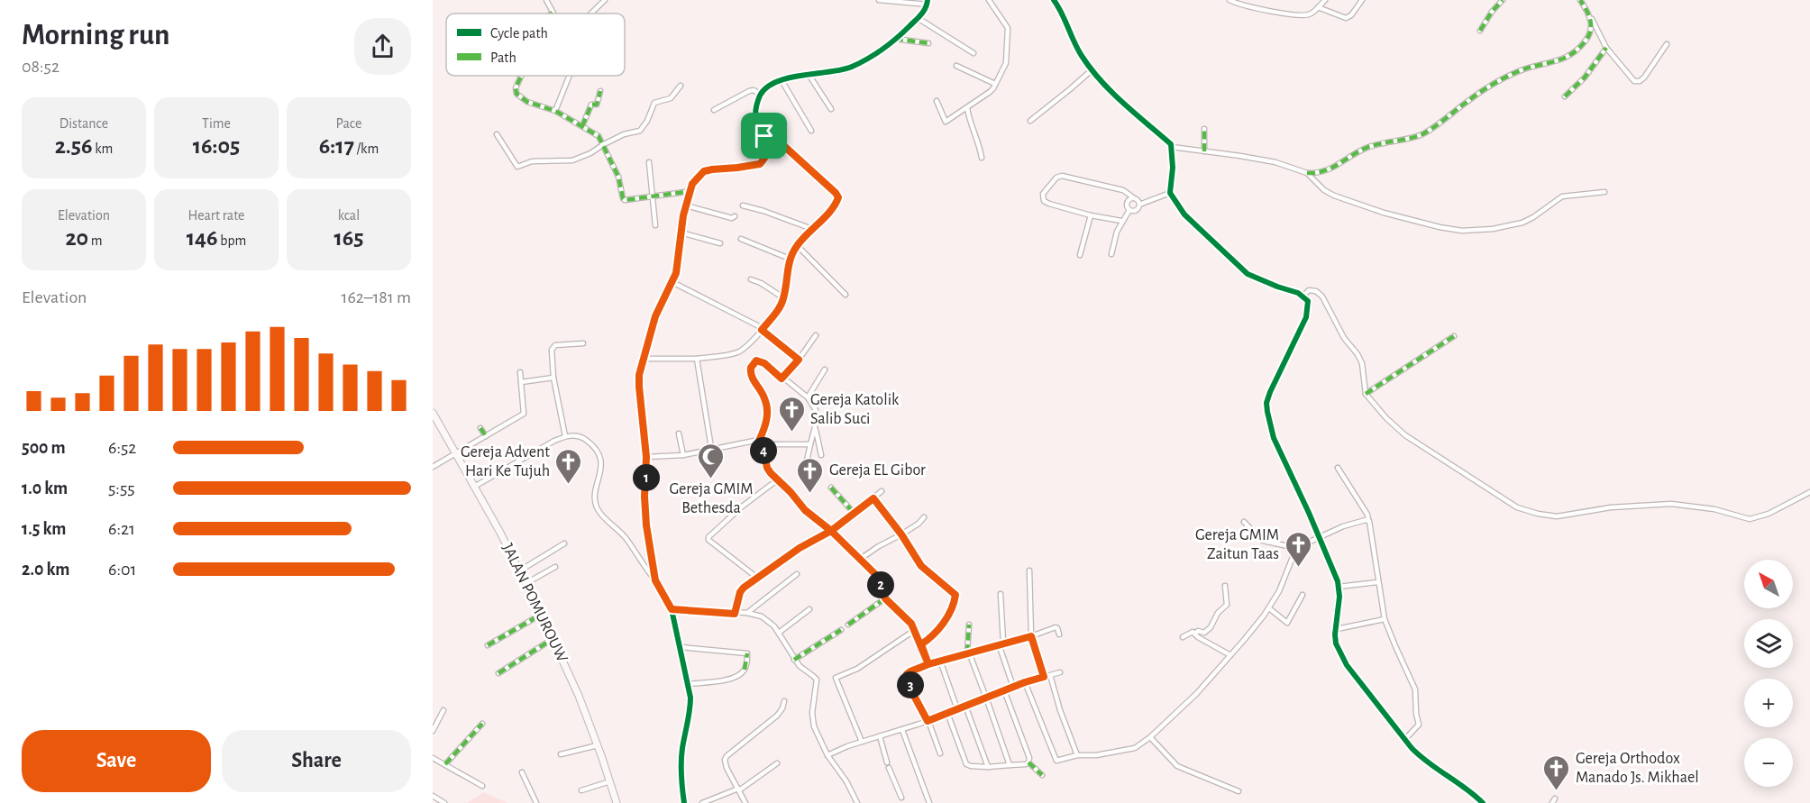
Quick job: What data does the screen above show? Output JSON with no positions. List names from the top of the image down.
{
  "streets": {
    "street": ["JALAN POMUROUW"]
  },
  "places": {
    "church": [
      "Gereja Katolik Salib Suci",
      "Gereja Advent Hari Ke Tujuh",
      "Gereja EL Gibor",
      "Gereja GMIM Zaitun Taas",
      "Gereja Orthodox Manado Js. Mikhael"
    ],
    "mosque": ["Gereja GMIM Bethesda"]
  },
  "legend": ["Cycle path", "Path"],
  "north": "top left",
  "page": {
    "heading": ["Morning run", "08:52"],
    "stats": [
      ["Distance", "2.56 km"],
      ["Time", "16:05"],
      ["Pace", "6:17 /km"],
      ["Elevation", "20 m"],
      ["Heart rate", "146 bpm"],
      ["kcal", "165"]
    ],
    "chart": ["Elevation", "162–181 m"],
    "list": [
      {
        "name": "500 m",
        "note": "6:52"
      },
      {
        "name": "1.0 km",
        "note": "5:55"
      },
      {
        "name": "1.5 km",
        "note": "6:21"
      },
      {
        "name": "2.0 km",
        "note": "6:01"
      }
    ],
    "pins": [
      "4",
      "1",
      "2",
      "3"
    ],
    "map_buttons": ["+", "−"],
    "buttons": ["Save", "Share"]
  }
}
